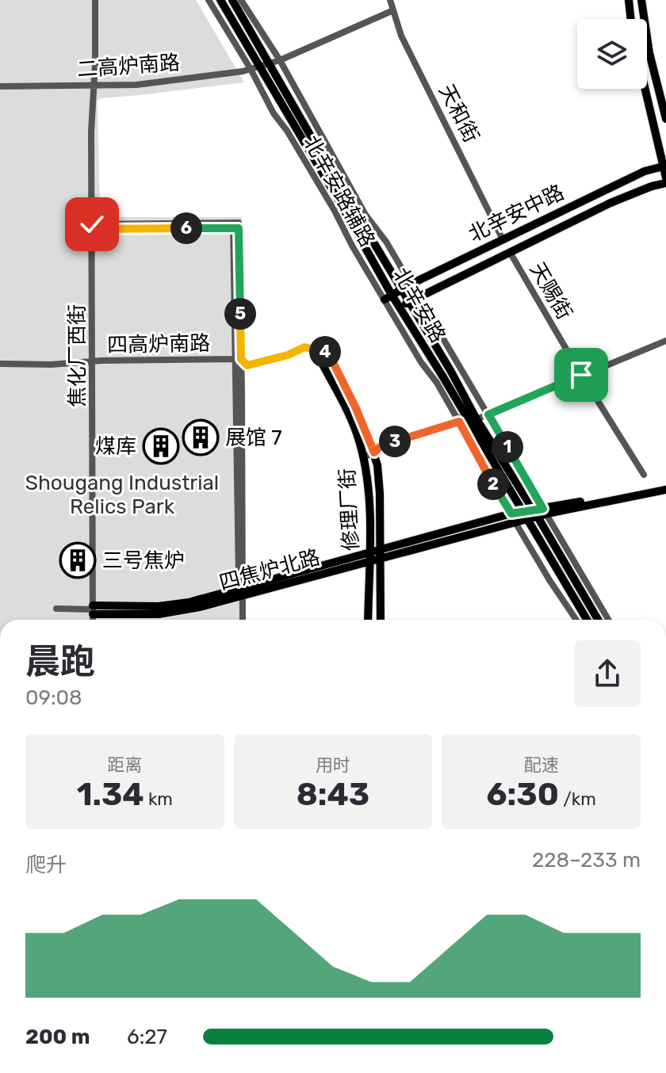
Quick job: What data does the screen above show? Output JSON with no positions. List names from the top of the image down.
{
  "streets": {
    "main road": [
      "北辛安中路",
      "北辛安路",
      "修理厂街",
      "四焦炉北路"
    ],
    "street": [
      "二高炉南路",
      "天和街",
      "北辛安路辅路",
      "天赐街",
      "四高炉南路",
      "焦化厂西街"
    ]
  },
  "crossings": [
    ["二高炉南路", "天和街"],
    ["二高炉南路", "北辛安路辅路"],
    ["二高炉南路", "北辛安路"],
    ["二高炉南路", "焦化厂西街"],
    ["天和街", "北辛安中路"],
    ["北辛安路辅路", "北辛安中路"],
    ["北辛安路辅路", "北辛安路"],
    ["北辛安路辅路", "四焦炉北路"],
    ["北辛安中路", "天赐街"],
    ["北辛安中路", "北辛安路"],
    ["北辛安路", "四焦炉北路"],
    ["四高炉南路", "焦化厂西街"],
    ["四高炉南路", "修理厂街"],
    ["焦化厂西街", "四焦炉北路"],
    ["修理厂街", "四焦炉北路"]
  ],
  "parks": ["Shougang Industrial Relics Park"],
  "places": {
    "building": ["展馆 7", "煤库", "三号焦炉"]
  },
  "page": {
    "pins": [
      "6",
      "5",
      "4",
      "3",
      "1",
      "2"
    ],
    "heading": ["晨跑", "09:08"],
    "stats": [
      ["距离", "1.34 km"],
      ["用时", "8:43"],
      ["配速", "6:30 /km"]
    ],
    "chart": ["爬升", "228–233 m"],
    "list": [
      {
        "name": "200 m",
        "note": "6:27"
      }
    ]
  }
}
